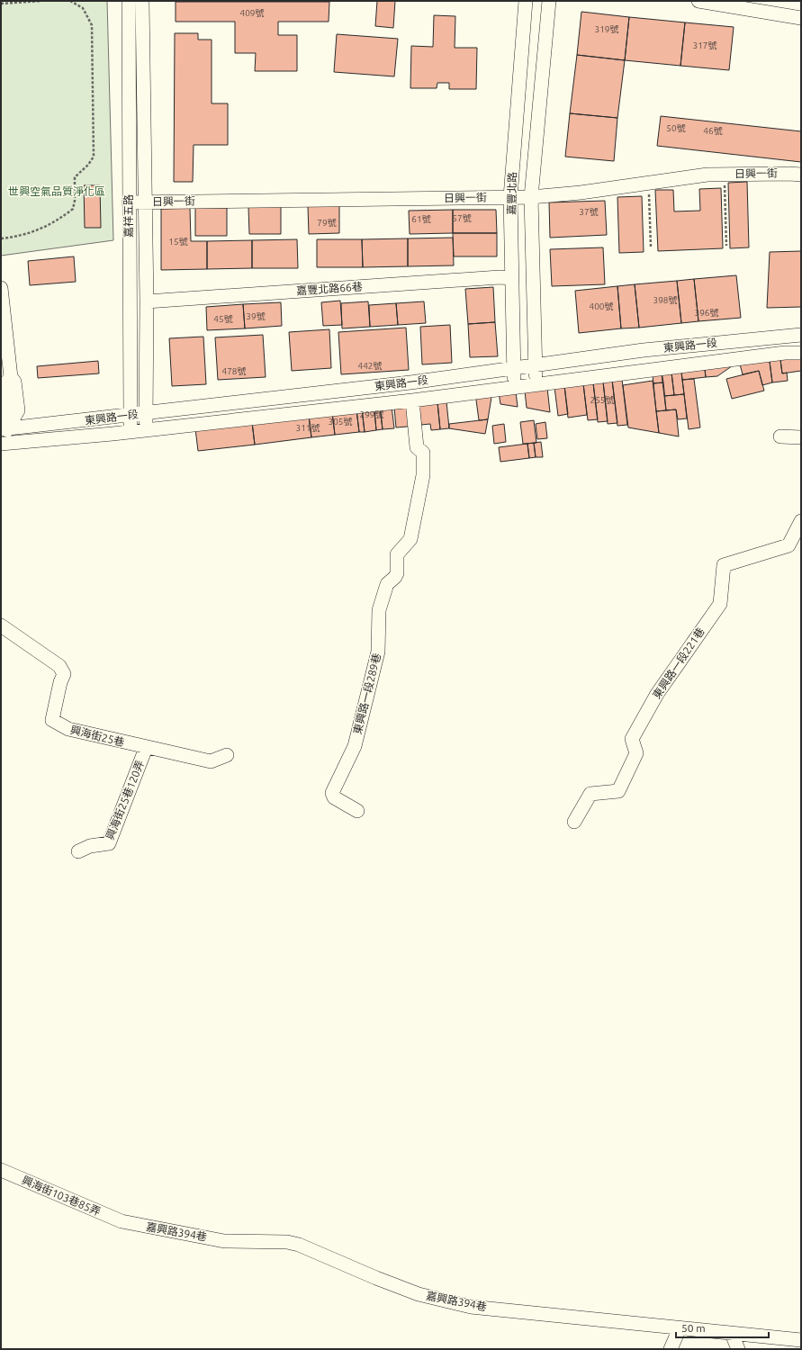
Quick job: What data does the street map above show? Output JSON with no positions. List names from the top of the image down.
{
  "streets": {
    "street": [
      "日興一街",
      "嘉豐北路",
      "嘉祥五路",
      "嘉豐北路66巷",
      "東興路一段",
      "東興路一段221巷",
      "東興路一段289巷",
      "興海街25巷",
      "興海街25巷120弄",
      "興海街103巷85弄",
      "嘉興路394巷"
    ]
  },
  "crossings": [
    ["日興一街", "嘉豐北路"],
    ["日興一街", "嘉祥五路"],
    ["嘉豐北路", "嘉豐北路66巷"],
    ["嘉豐北路", "東興路一段"],
    ["嘉祥五路", "嘉豐北路66巷"],
    ["嘉祥五路", "東興路一段"],
    ["東興路一段", "東興路一段289巷"],
    ["興海街25巷", "興海街25巷120弄"],
    ["興海街103巷85弄", "嘉興路394巷"]
  ],
  "parks": ["世興空氣品質淨化區"],
  "house_numbers": [
    "409號",
    "319號",
    "317號",
    "50號",
    "46號",
    "37號",
    "57號",
    "61號",
    "79號",
    "15號",
    "398號",
    "400號",
    "396號",
    "39號",
    "45號",
    "442號",
    "478號",
    "255號",
    "299號",
    "305號",
    "311號"
  ],
  "scale_bar": "50 m"
}
